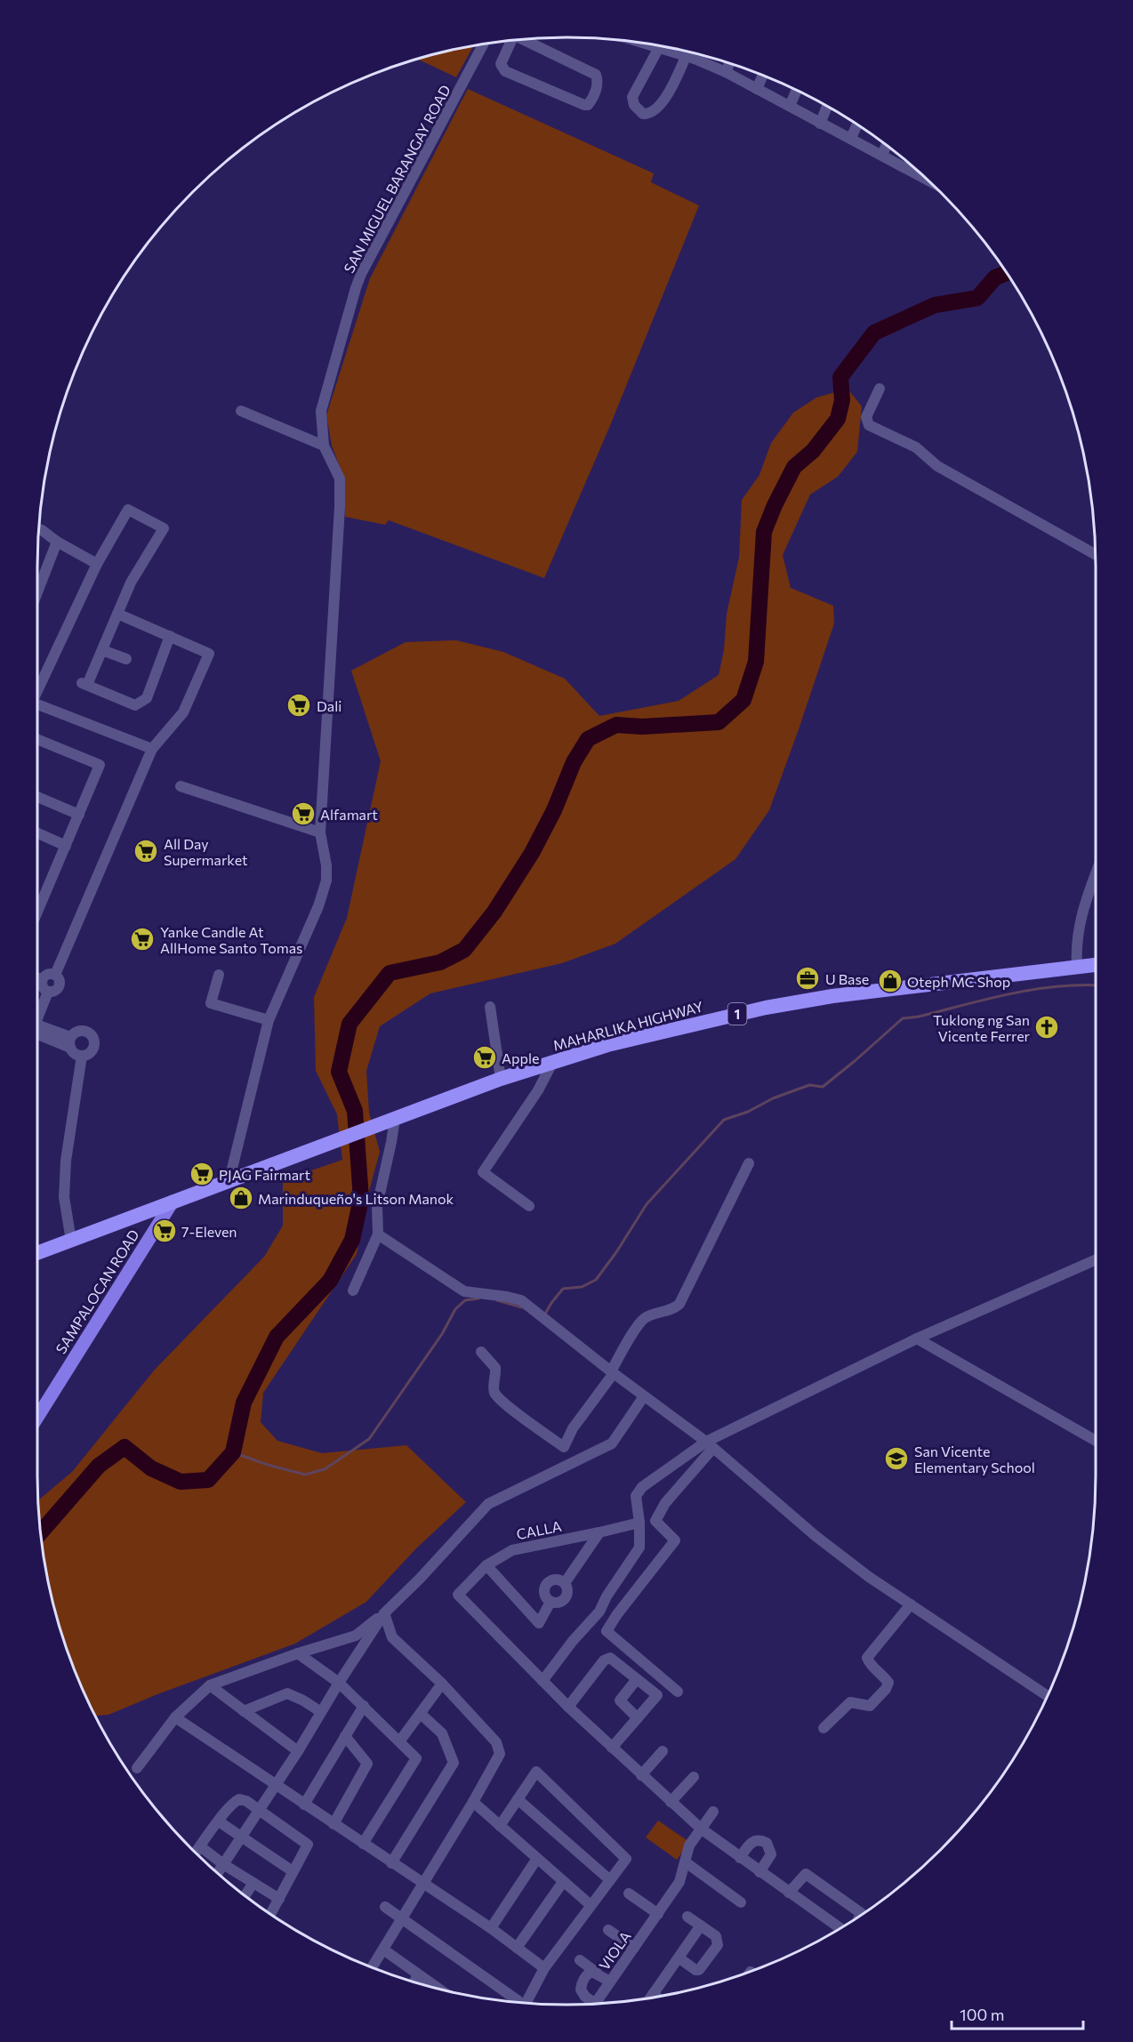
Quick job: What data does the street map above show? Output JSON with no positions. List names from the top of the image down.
{
  "streets": {
    "highway": ["1", "MAHARLIKA HIGHWAY"],
    "main road": ["SAMPALOCAN ROAD"],
    "street": ["SAN MIGUEL BARANGAY ROAD", "CALLA", "VIOLA"]
  },
  "crossings": [
    ["SAN MIGUEL BARANGAY ROAD", "MAHARLIKA HIGHWAY"],
    ["MAHARLIKA HIGHWAY", "SAMPALOCAN ROAD"]
  ],
  "places": {
    "supermarket": [
      "Dali",
      "Alfamart",
      "All Day Supermarket",
      "Yanke Candle At AllHome Santo Tomas",
      "Apple",
      "PJAG Fairmart",
      "7-Eleven"
    ],
    "office": ["U Base"],
    "shop": ["Oteph MC Shop", "Marinduqueño's Litson Manok"],
    "church": ["Tuklong ng San Vicente Ferrer"],
    "school or university": ["San Vicente Elementary School"]
  },
  "scale_bar": "100 m"
}
